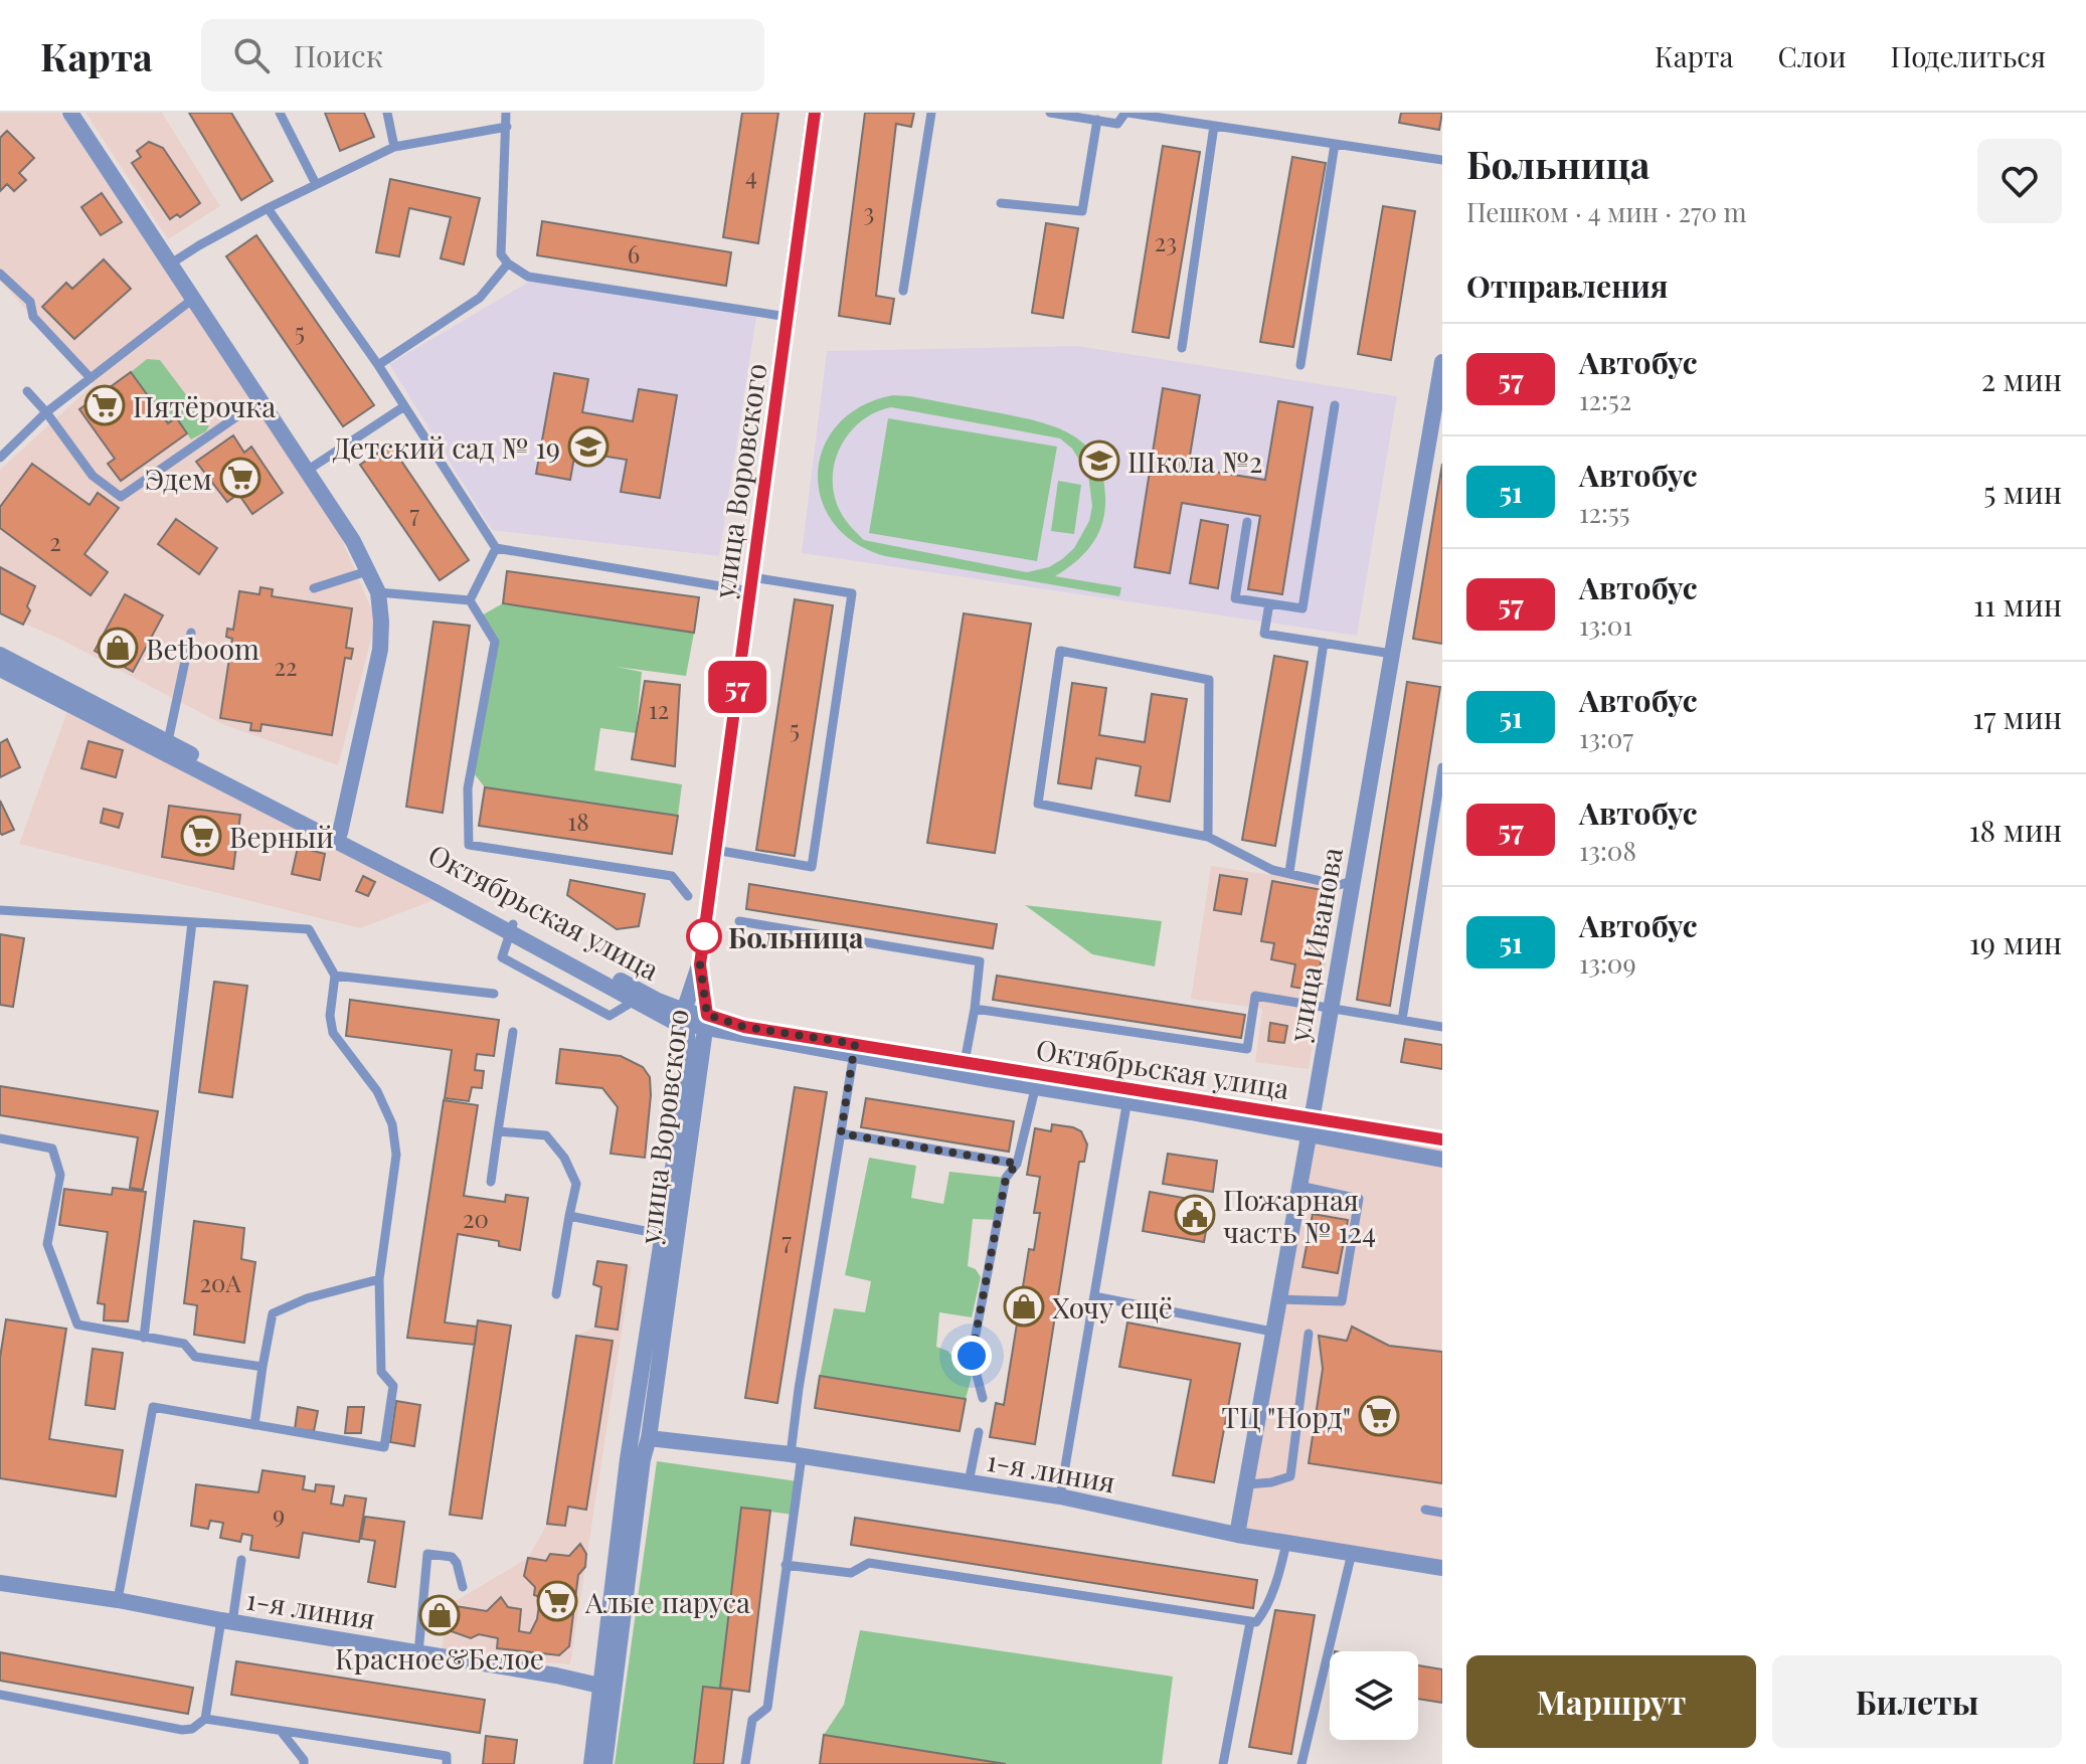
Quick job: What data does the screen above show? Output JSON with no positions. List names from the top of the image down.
{
  "streets": {
    "street": [
      "улица Воровского",
      "Октябрьская улица",
      "улица Иванова",
      "1-я линия"
    ]
  },
  "crossings": [
    ["улица Воровского", "Октябрьская улица"],
    ["улица Воровского", "1-я линия"],
    ["Октябрьская улица", "улица Иванова"],
    ["улица Иванова", "1-я линия"]
  ],
  "places": {
    "supermarket": [
      "Пятёрочка",
      "Эдем",
      "Верный",
      "ТЦ \"Норд\"",
      "Алые паруса"
    ],
    "school or university": ["Детский сад № 19", "Школа №2"],
    "shop": ["Betboom", "Хочу ещё", "Красное&Белое"],
    "other": ["Больница"],
    "public building": ["Пожарная часть № 124"]
  },
  "lines": ["bus line 57"],
  "house_numbers": [
    "4",
    "3",
    "23",
    "6",
    "5",
    "7",
    "2",
    "22",
    "12",
    "5",
    "18",
    "20",
    "7",
    "20А",
    "9"
  ],
  "page": {
    "header": "Карта",
    "search": "Поиск",
    "nav": ["Карта", "Слои", "Поделиться"],
    "on_map": "57",
    "heading": [
      ["Больница", "Пешком · 4 мин · 270 m"],
      "Отправления"
    ],
    "list": [
      {
        "mark": "57",
        "name": "Автобус",
        "note": "12:52",
        "value": "2 мин"
      },
      {
        "mark": "51",
        "name": "Автобус",
        "note": "12:55",
        "value": "5 мин"
      },
      {
        "mark": "57",
        "name": "Автобус",
        "note": "13:01",
        "value": "11 мин"
      },
      {
        "mark": "51",
        "name": "Автобус",
        "note": "13:07",
        "value": "17 мин"
      },
      {
        "mark": "57",
        "name": "Автобус",
        "note": "13:08",
        "value": "18 мин"
      },
      {
        "mark": "51",
        "name": "Автобус",
        "note": "13:09",
        "value": "19 мин"
      }
    ],
    "buttons": ["Маршрут", "Билеты"]
  }
}
